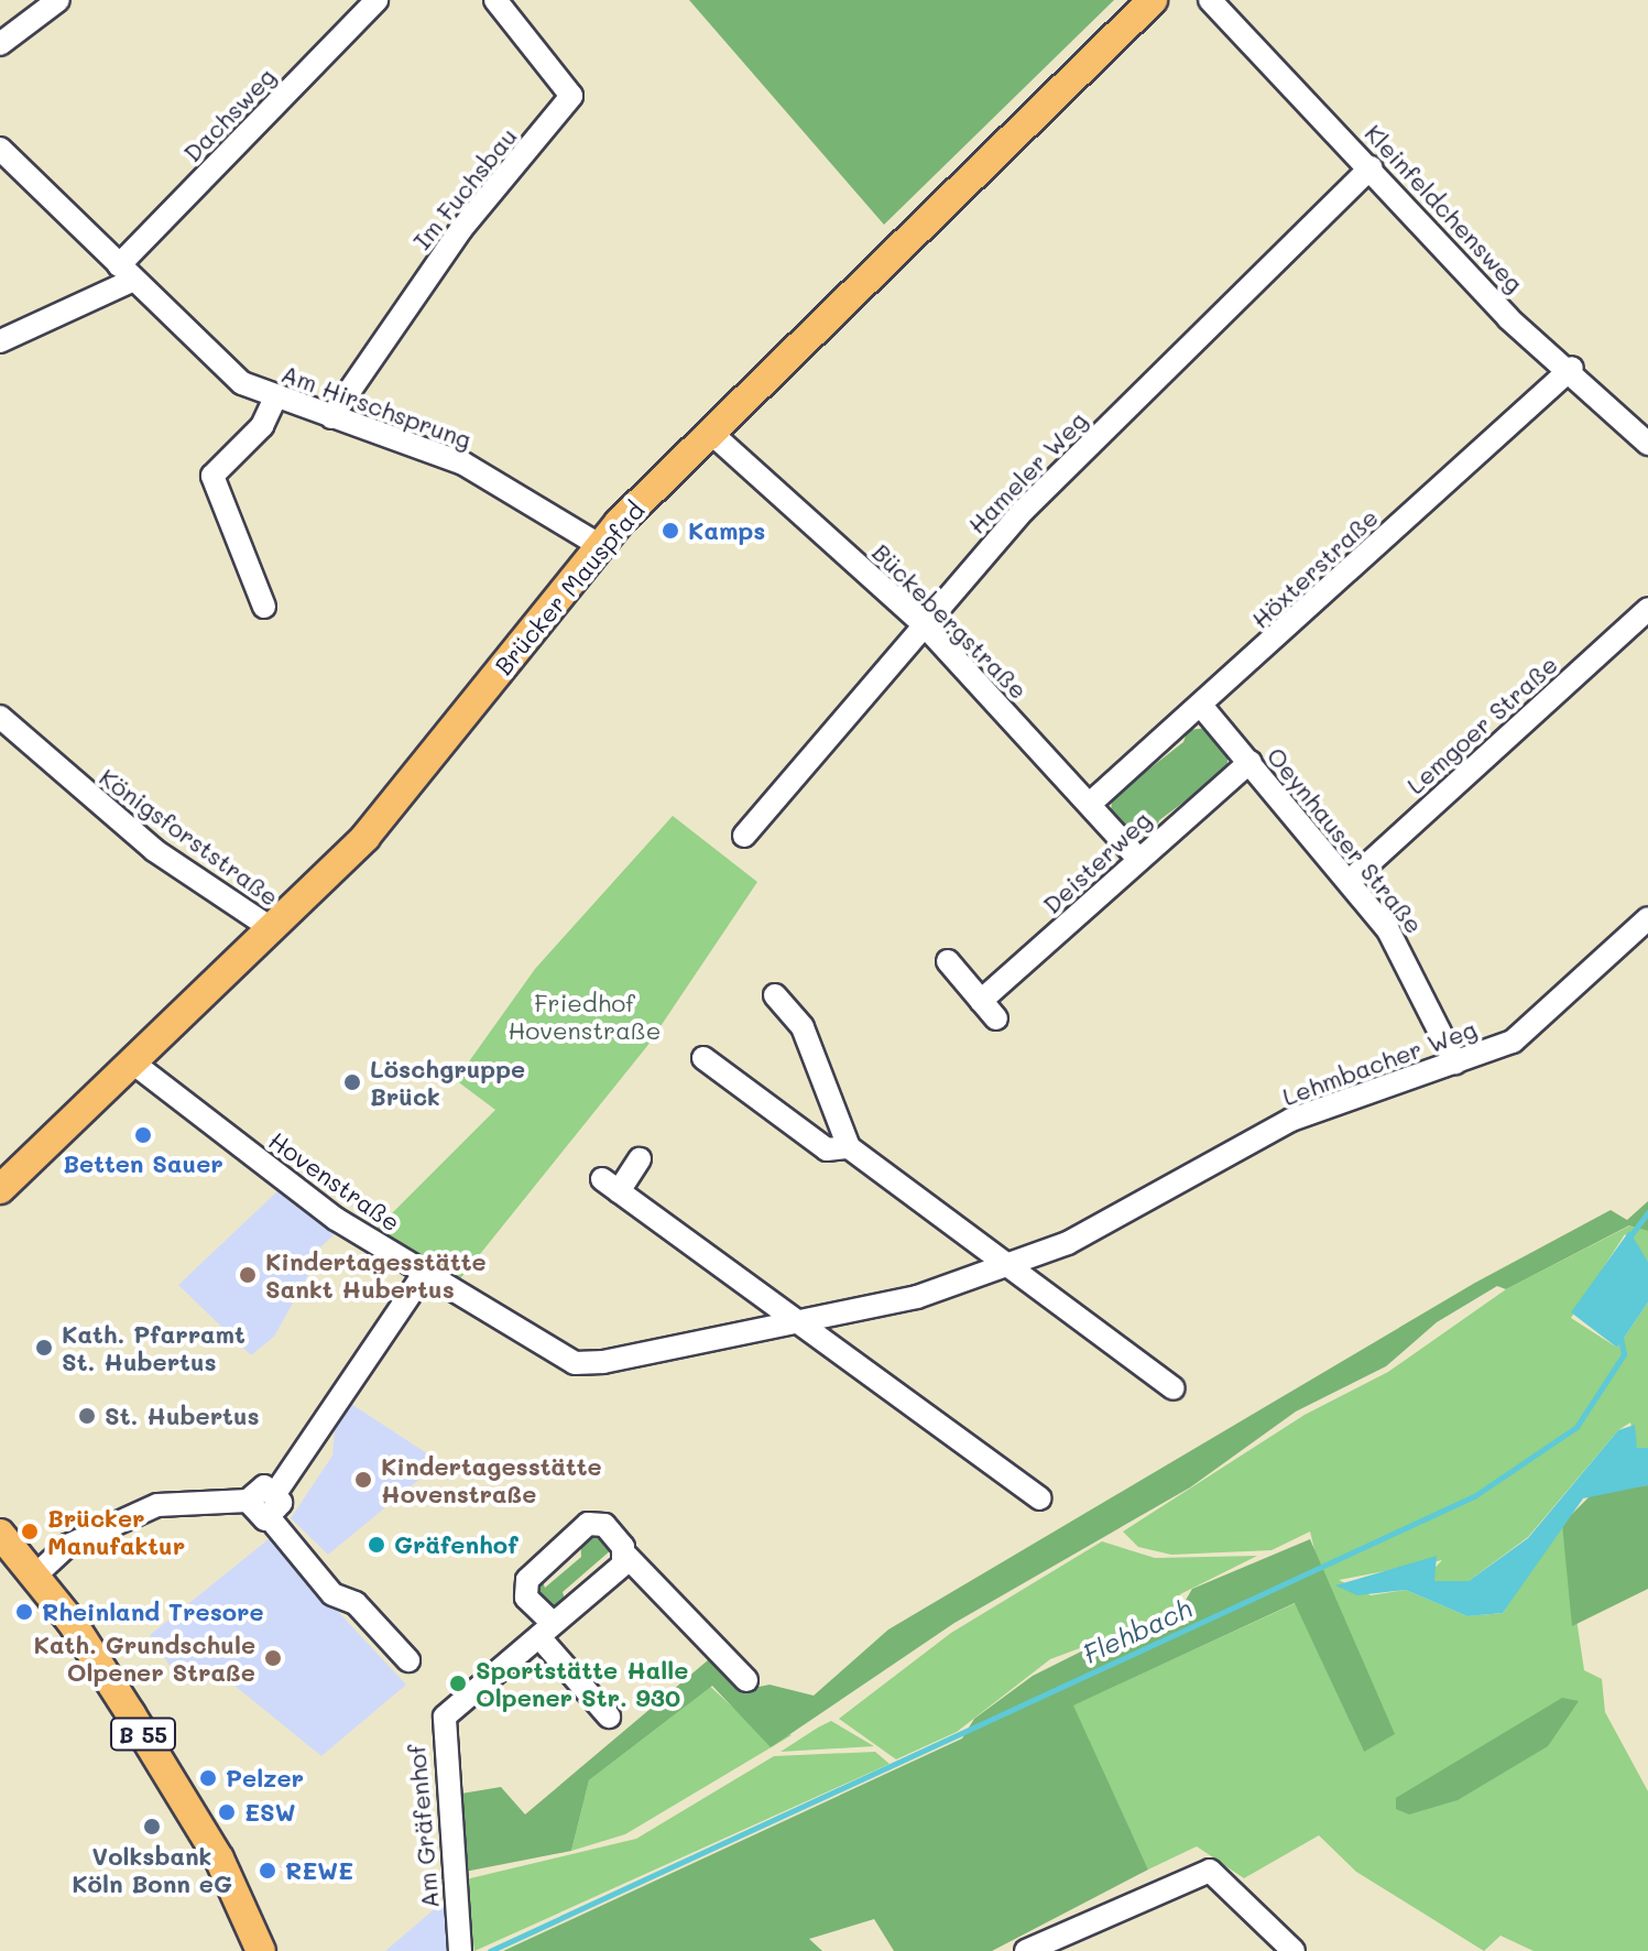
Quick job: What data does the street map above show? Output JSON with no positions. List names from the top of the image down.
{
  "streets": {
    "main road": ["Brücker Mauspfad", "B 55"],
    "street": [
      "Dachsweg",
      "Im Fuchsbau",
      "Kleinfeldchensweg",
      "Am Hirschsprung",
      "Hameler Weg",
      "Höxterstraße",
      "Bückebergstraße",
      "Lemgoer Straße",
      "Königsforststraße",
      "Oeynhauser Straße",
      "Deisterweg",
      "Lehmbacher Weg",
      "Hovenstraße",
      "Am Gräfenhof"
    ]
  },
  "crossings": [
    ["Dachsweg", "Am Hirschsprung"],
    ["Im Fuchsbau", "Am Hirschsprung"],
    ["Kleinfeldchensweg", "Hameler Weg"],
    ["Kleinfeldchensweg", "Höxterstraße"],
    ["Am Hirschsprung", "Brücker Mauspfad"],
    ["Hameler Weg", "Bückebergstraße"],
    ["Höxterstraße", "Bückebergstraße"],
    ["Höxterstraße", "Oeynhauser Straße"],
    ["Brücker Mauspfad", "Bückebergstraße"],
    ["Brücker Mauspfad", "Königsforststraße"],
    ["Brücker Mauspfad", "Hovenstraße"],
    ["Bückebergstraße", "Deisterweg"],
    ["Lemgoer Straße", "Oeynhauser Straße"],
    ["Oeynhauser Straße", "Deisterweg"],
    ["Oeynhauser Straße", "Lehmbacher Weg"],
    ["Lehmbacher Weg", "Hovenstraße"]
  ],
  "water": ["Flehbach"],
  "parks": ["Friedhof Hovenstraße"],
  "places": [
    "Kamps",
    "Löschgruppe Brück",
    "Betten Sauer",
    "Kindertagesstätte Sankt Hubertus",
    "Kath. Pfarramt St. Hubertus",
    "St. Hubertus",
    "Kindertagesstätte Hovenstraße",
    "Brücker Manufaktur",
    "Gräfenhof",
    "Rheinland Tresore",
    "Kath. Grundschule Olpener Straße",
    "Sportstätte Halle Olpener Str. 930",
    "Pelzer",
    "ESW",
    "Volksbank Köln Bonn eG",
    "REWE"
  ]
}
